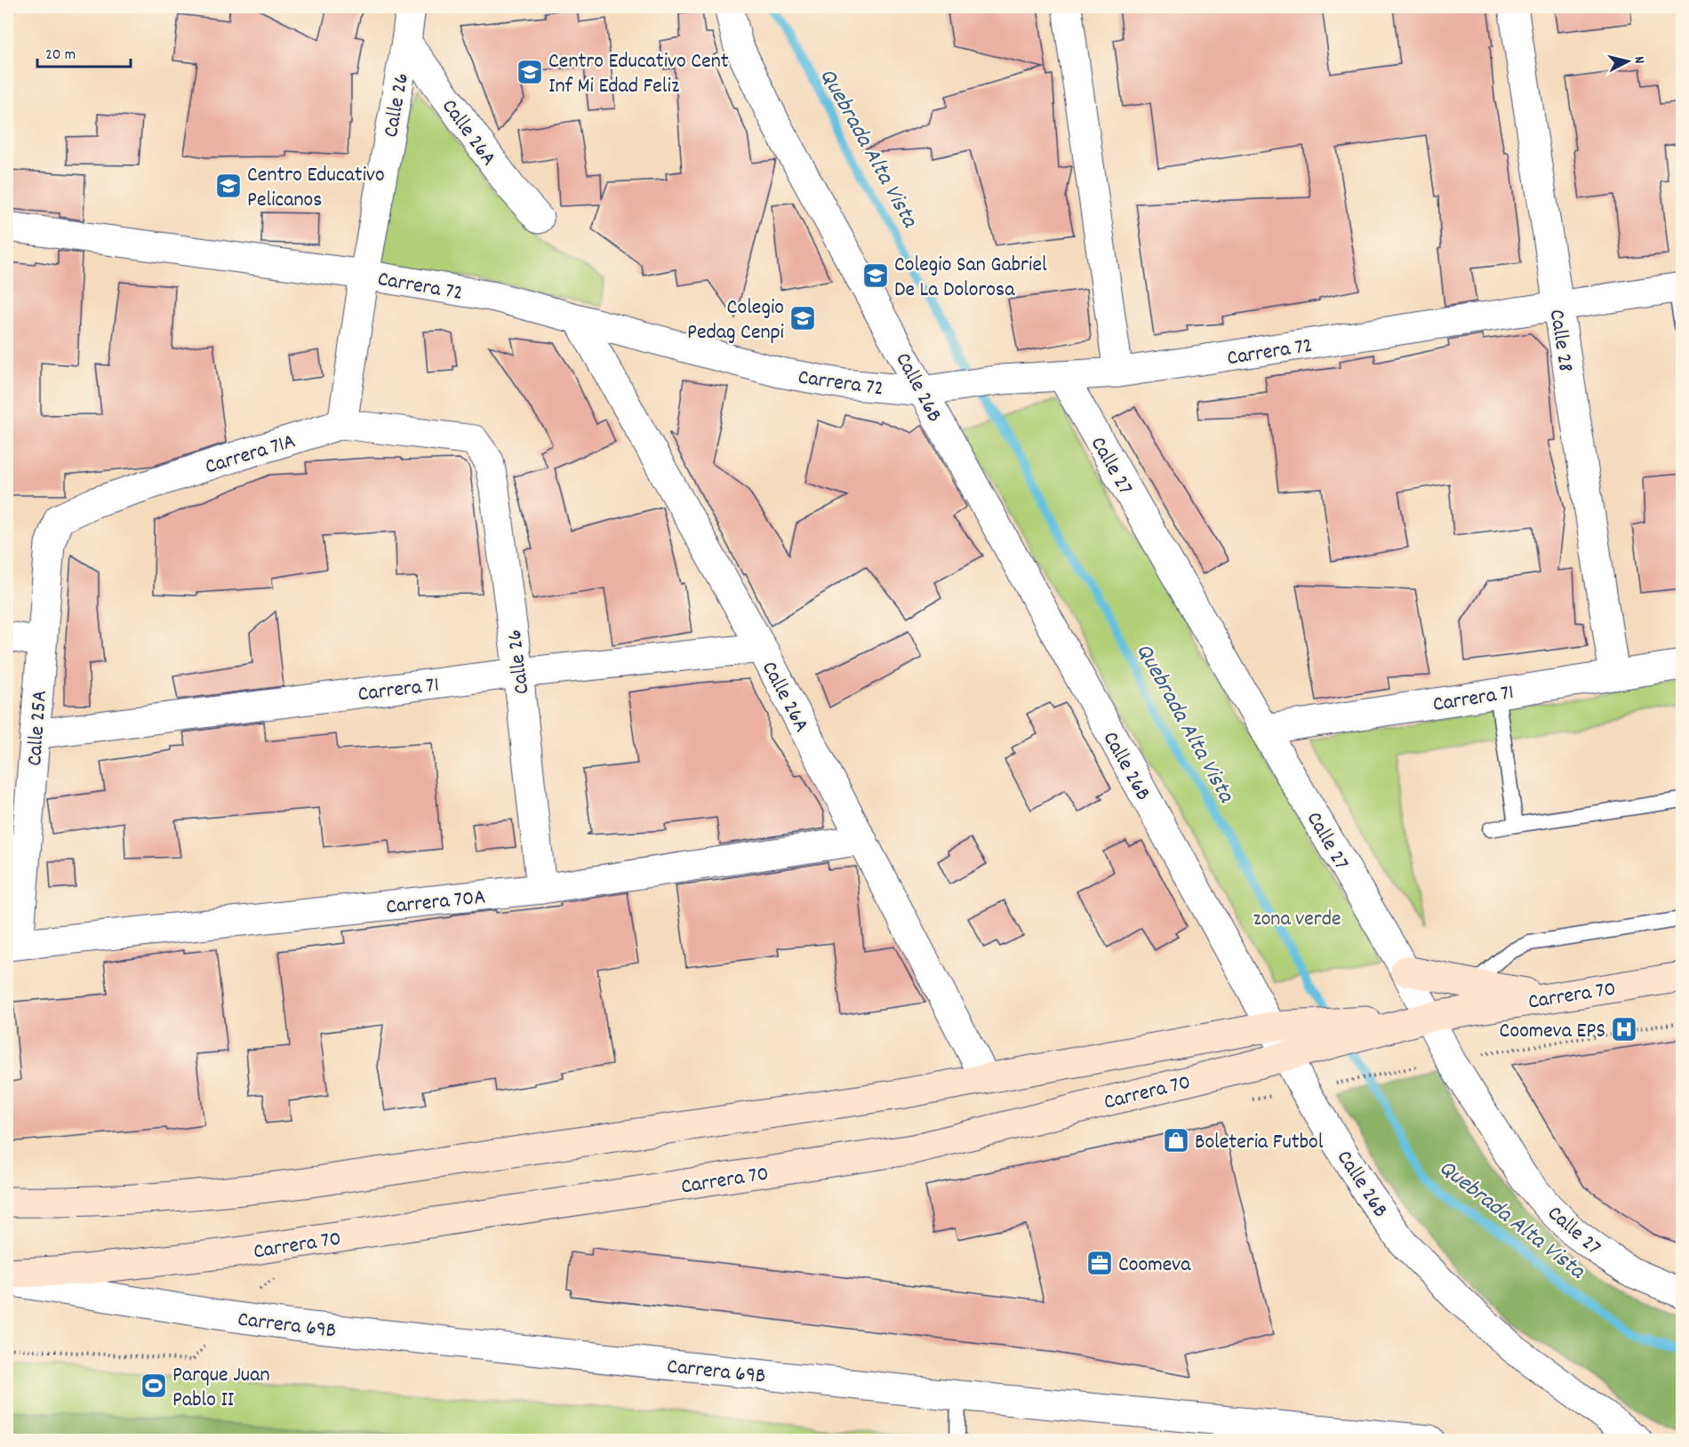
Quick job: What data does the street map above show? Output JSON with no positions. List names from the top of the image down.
{
  "streets": {
    "main road": ["Carrera 70"],
    "street": [
      "Calle 26",
      "Calle 26A",
      "Carrera 72",
      "Calle 28",
      "Calle 26B",
      "Carrera 71A",
      "Calle 27",
      "Carrera 71",
      "Calle 25A",
      "Carrera 70A",
      "Carrera 69B"
    ]
  },
  "crossings": [
    ["Calle 26", "Calle 26A"],
    ["Calle 26", "Carrera 72"],
    ["Calle 26", "Carrera 71A"],
    ["Calle 26", "Carrera 71"],
    ["Calle 26", "Carrera 70A"],
    ["Calle 26A", "Carrera 72"],
    ["Calle 26A", "Carrera 71"],
    ["Calle 26A", "Carrera 70A"],
    ["Calle 26A", "Carrera 70"],
    ["Carrera 72", "Calle 28"],
    ["Carrera 72", "Calle 26B"],
    ["Carrera 72", "Calle 27"],
    ["Calle 28", "Carrera 71"],
    ["Calle 26B", "Carrera 70"],
    ["Carrera 71A", "Calle 25A"],
    ["Calle 27", "Carrera 71"],
    ["Calle 27", "Carrera 70"],
    ["Carrera 71", "Calle 25A"],
    ["Calle 25A", "Carrera 70A"]
  ],
  "water": ["Quebrada Alta Vista"],
  "parks": ["zona verde"],
  "places": {
    "school or university": [
      "Centro Educativo Cent Inf Mi Edad Feliz",
      "Centro Educativo Pelicanos",
      "Colegio San Gabriel De La Dolorosa",
      "Colegio Pedag Cenpi"
    ],
    "hospital": ["Coomeva EPS"],
    "shop": ["Boleteria Futbol"],
    "office": ["Coomeva"],
    "sports": ["Parque Juan Pablo II"]
  },
  "scale_bar": "20 m",
  "north": "right"
}
